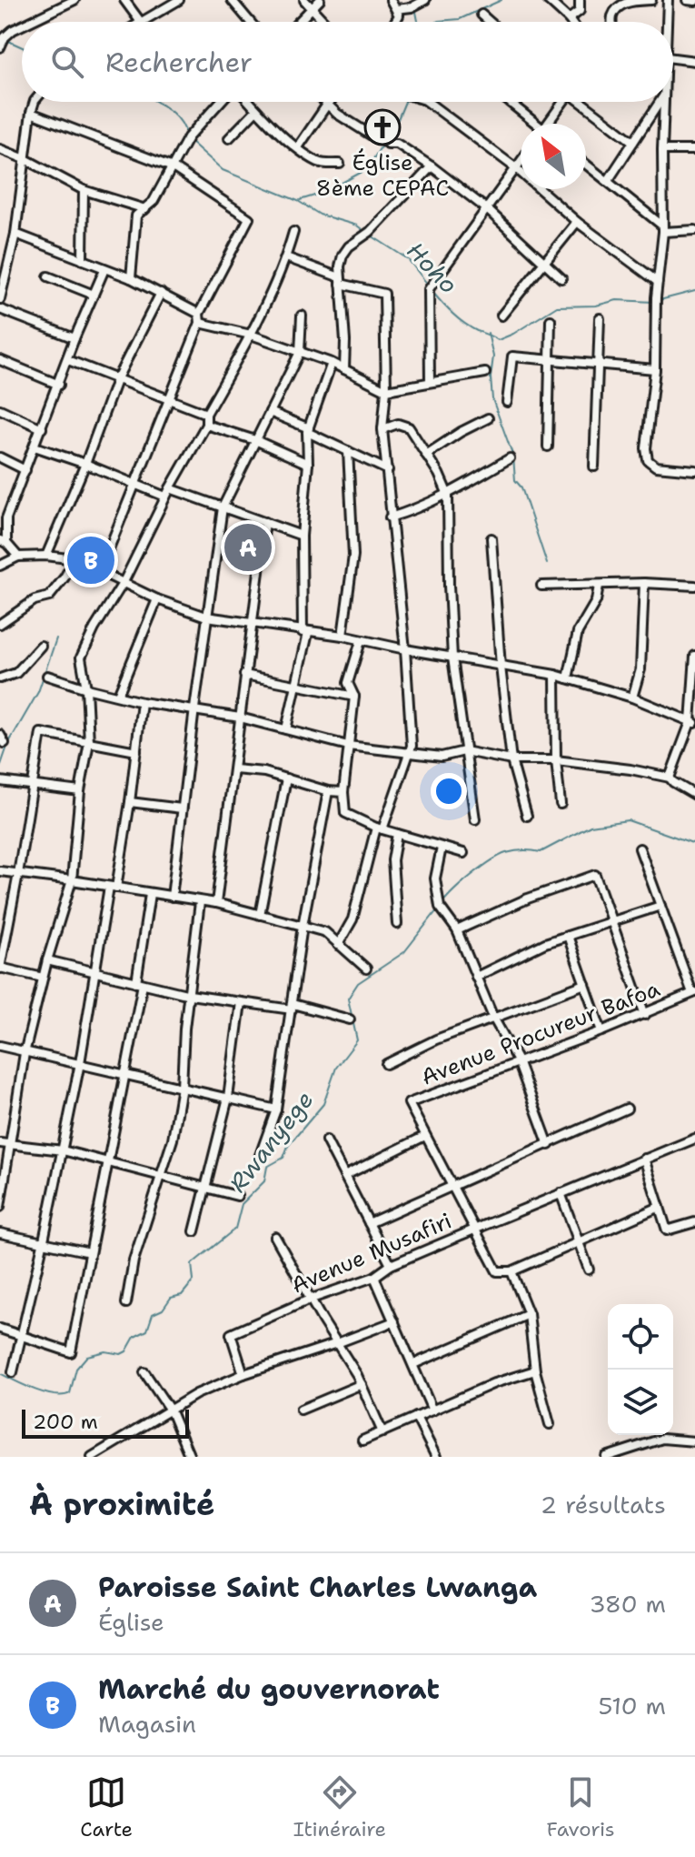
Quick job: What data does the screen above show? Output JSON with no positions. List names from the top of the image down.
{
  "streets": {
    "street": ["Avenue Procureur Bafoa", "Avenue Musafiri"]
  },
  "crossings": [
    ["Avenue Procureur Bafoa", "Avenue Musafiri"]
  ],
  "water": ["Hoho", "Rwanyege"],
  "places": {
    "church": ["Église 8ème CEPAC"]
  },
  "scale_bar": "200 m",
  "north": "top left",
  "page": {
    "search": "Rechercher",
    "pins": ["A", "B"],
    "scale": "200 m",
    "heading": ["À proximité", "2 résultats"],
    "list": [
      {
        "mark": "A",
        "name": "Paroisse Saint Charles Lwanga",
        "note": "Église",
        "value": "380 m"
      },
      {
        "mark": "B",
        "name": "Marché du gouvernorat",
        "note": "Magasin",
        "value": "510 m"
      }
    ],
    "nav": ["Carte", "Itinéraire", "Favoris"]
  }
}
